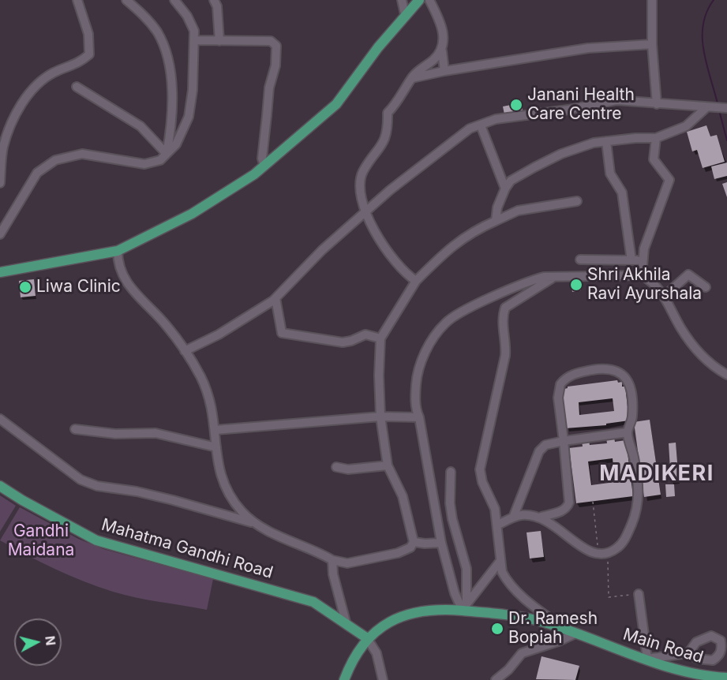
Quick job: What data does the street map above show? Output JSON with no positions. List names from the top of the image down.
{
  "streets": {
    "main road": ["Mahatma Gandhi Road", "Main Road"]
  },
  "crossings": [
    ["Mahatma Gandhi Road", "Main Road"]
  ],
  "districts": ["MADIKERI"],
  "parks": ["Gandhi Maidana"],
  "places": [
    "Janani Health Care Centre",
    "Shri Akhila Ravi Ayurshala",
    "Liwa Clinic",
    "Dr. Ramesh Bopiah"
  ],
  "north": "right"
}
